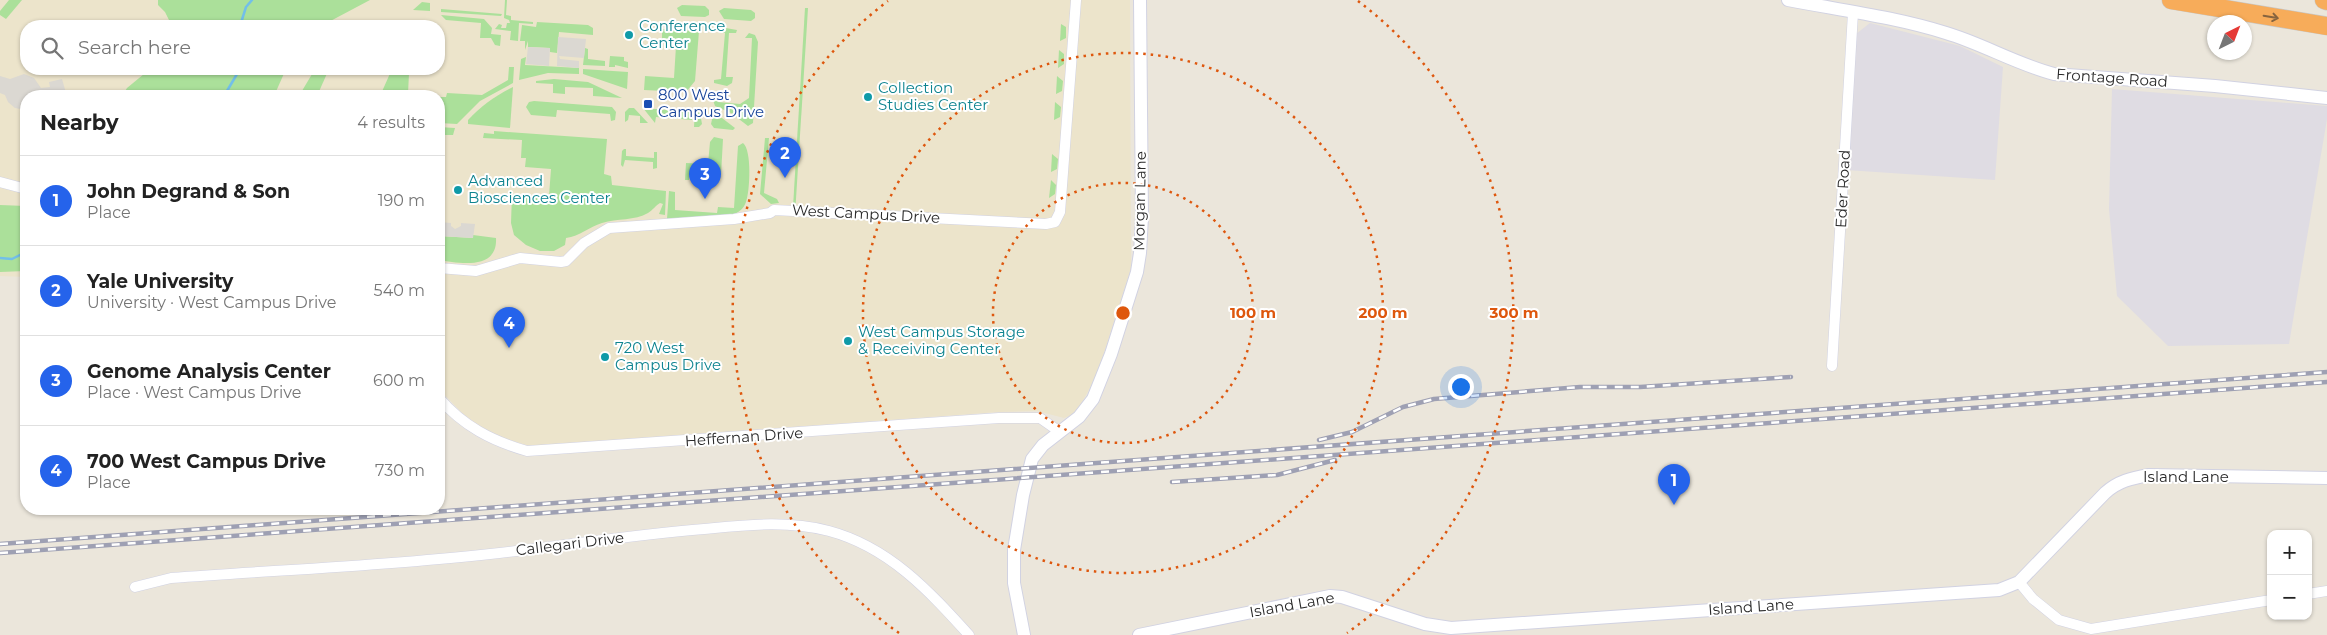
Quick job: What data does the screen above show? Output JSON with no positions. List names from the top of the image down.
{
  "streets": {
    "street": [
      "Frontage Road",
      "Eder Road",
      "Morgan Lane",
      "West Campus Drive",
      "Heffernan Drive",
      "Island Lane",
      "Callegari Drive"
    ]
  },
  "crossings": [
    ["Frontage Road", "Eder Road"],
    ["Morgan Lane", "Heffernan Drive"]
  ],
  "places": {
    "other": [
      "Conference Center",
      "Collection Studies Center",
      "Advanced Biosciences Center",
      "West Campus Storage & Receiving Center",
      "720 West Campus Drive"
    ],
    "transit": ["800 West Campus Drive"]
  },
  "north": "top right",
  "page": {
    "search": "Search here",
    "heading": ["Nearby", "4 results"],
    "pins": [
      "2",
      "3",
      "4",
      "1"
    ],
    "list": [
      {
        "mark": "1",
        "name": "John Degrand & Son",
        "note": "Place",
        "value": "190 m"
      },
      {
        "mark": "2",
        "name": "Yale University",
        "note": "University · West Campus Drive",
        "value": "540 m"
      },
      {
        "mark": "3",
        "name": "Genome Analysis Center",
        "note": "Place · West Campus Drive",
        "value": "600 m"
      },
      {
        "mark": "4",
        "name": "700 West Campus Drive",
        "note": "Place",
        "value": "730 m"
      }
    ],
    "map_buttons": ["+", "−"]
  },
  "rings": ["100 m", "200 m", "300 m"]
}
